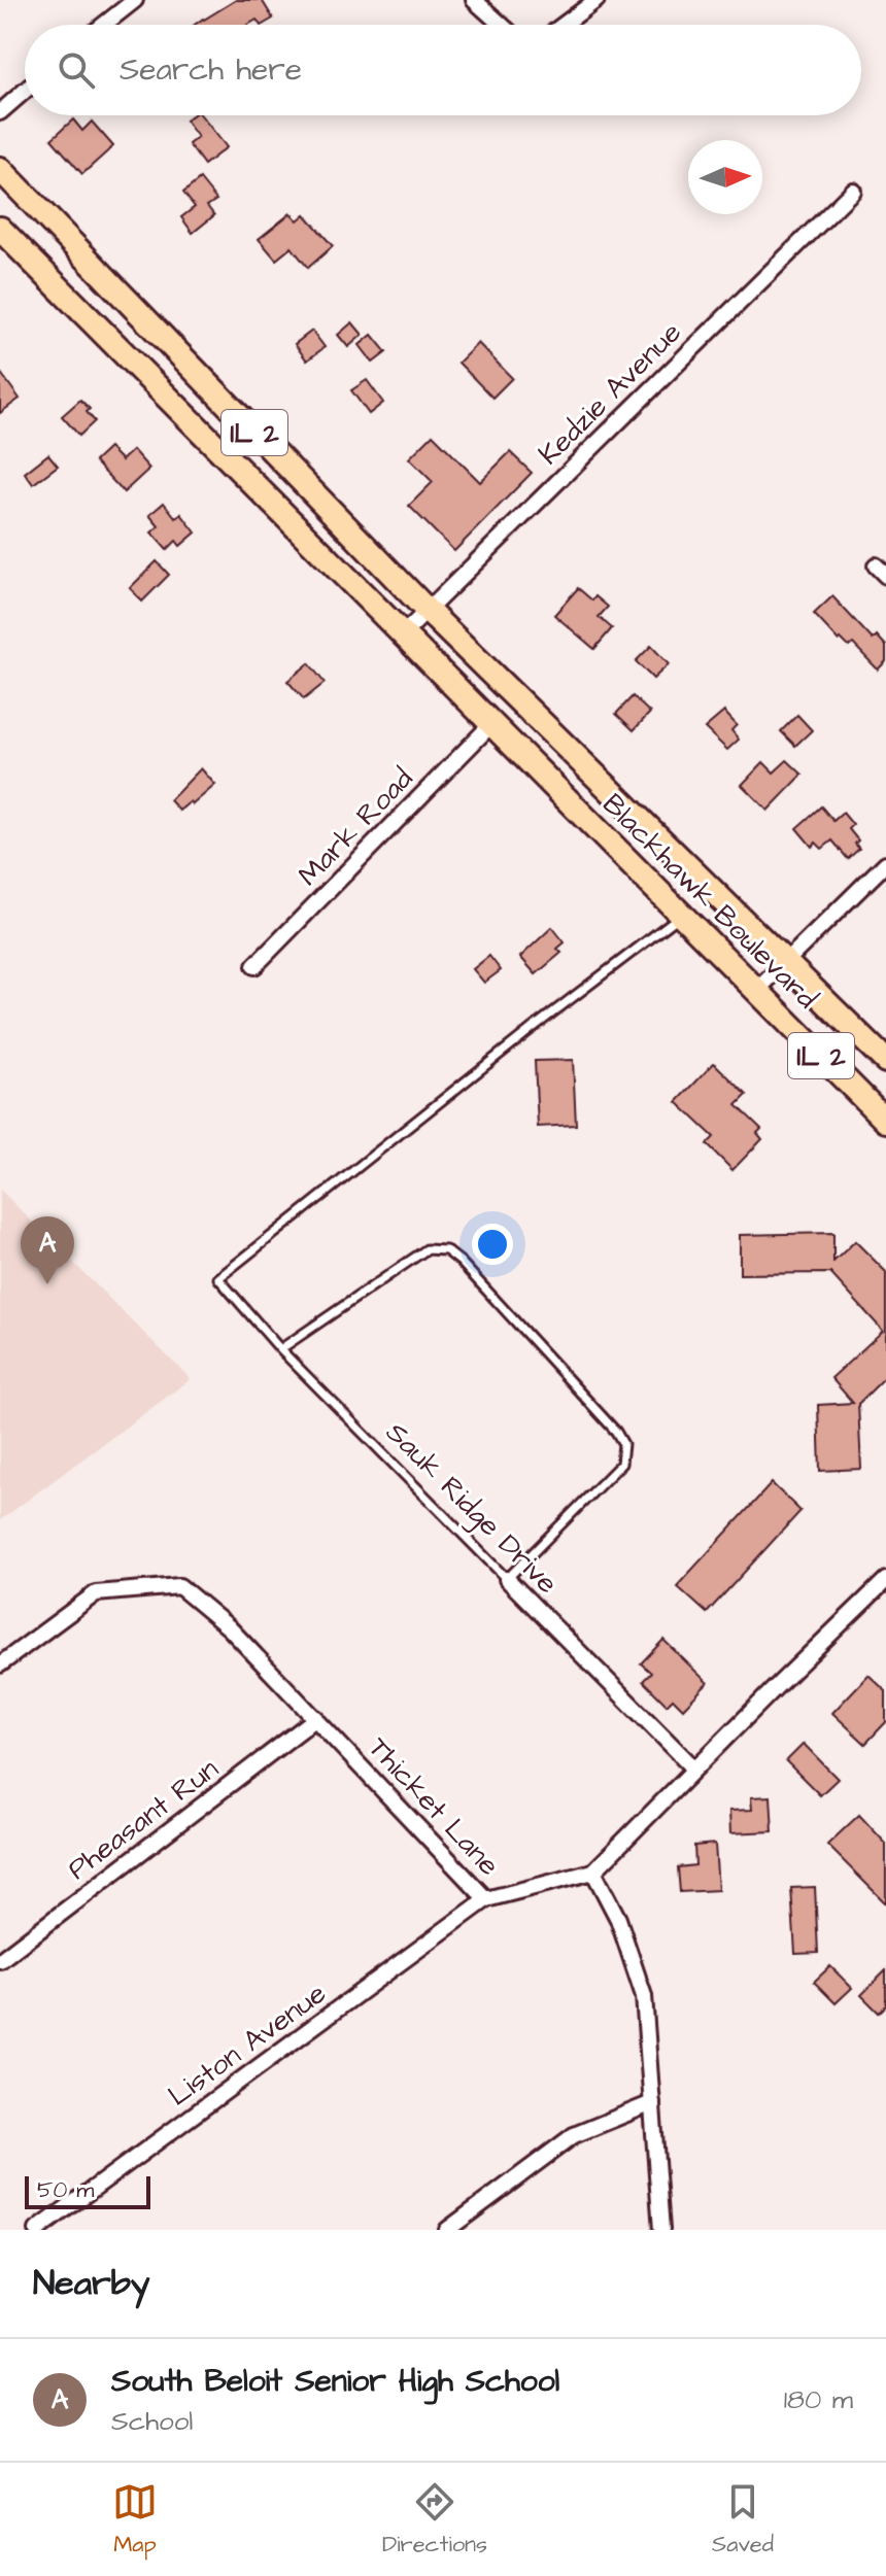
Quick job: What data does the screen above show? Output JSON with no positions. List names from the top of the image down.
{
  "streets": {
    "main road": ["IL 2", "Blackhawk Boulevard"],
    "street": [
      "Kedzie Avenue",
      "Mark Road",
      "Sauk Ridge Drive",
      "Thicket Lane",
      "Pheasant Run",
      "Liston Avenue"
    ]
  },
  "crossings": [
    ["Kedzie Avenue", "IL 2"],
    ["Kedzie Avenue", "Blackhawk Boulevard"],
    ["IL 2", "Mark Road"],
    ["IL 2", "Blackhawk Boulevard"],
    ["Mark Road", "Blackhawk Boulevard"],
    ["Blackhawk Boulevard", "Sauk Ridge Drive"],
    ["Thicket Lane", "Pheasant Run"],
    ["Thicket Lane", "Liston Avenue"]
  ],
  "scale_bar": "50 m",
  "north": "right",
  "page": {
    "search": "Search here",
    "pins": "A",
    "scale": "50 m",
    "heading": "Nearby",
    "list": [
      {
        "mark": "A",
        "name": "South Beloit Senior High School",
        "note": "School",
        "value": "180 m"
      }
    ],
    "nav": ["Map", "Directions", "Saved"]
  }
}
